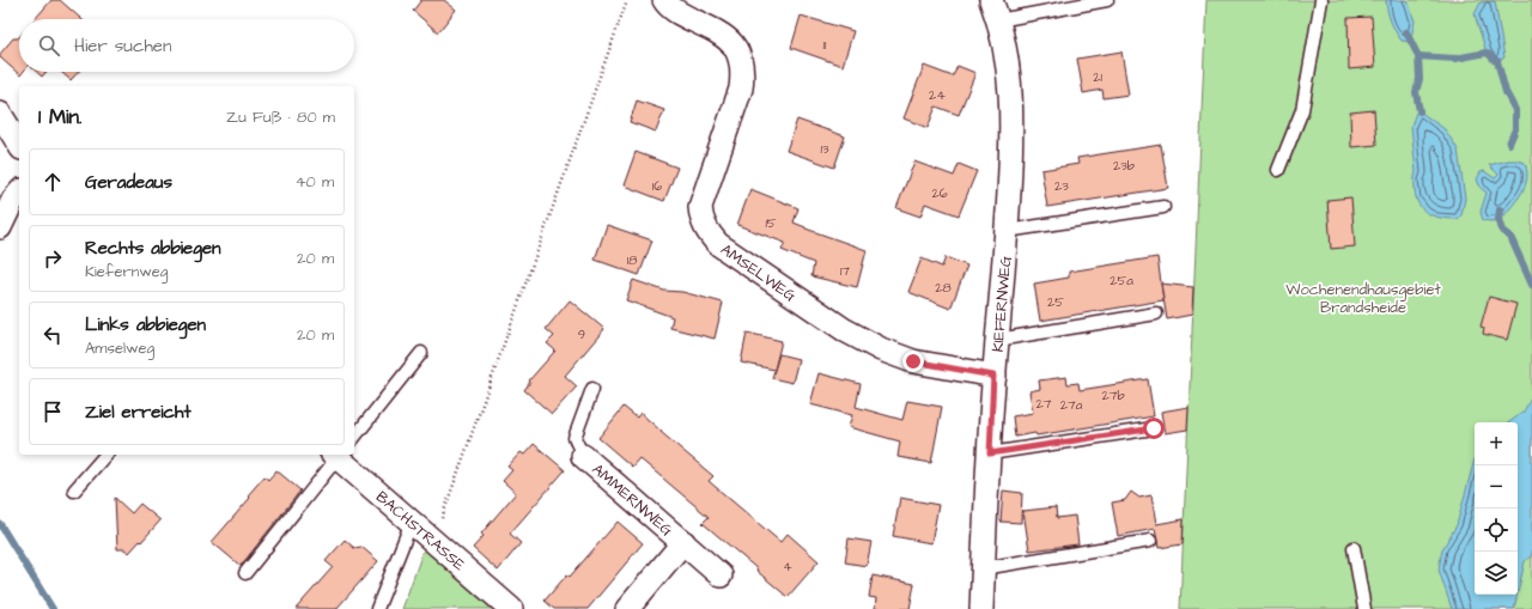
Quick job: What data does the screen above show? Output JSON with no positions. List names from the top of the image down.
{
  "streets": {
    "street": [
      "AMSELWEG",
      "KIEFERNWEG",
      "AMMERNWEG",
      "BACHSTRASSE"
    ]
  },
  "crossings": [
    ["AMSELWEG", "KIEFERNWEG"]
  ],
  "parks": ["Wochenendhausgebiet Brandsheide"],
  "house_numbers": [
    "11",
    "21",
    "24",
    "13",
    "23b",
    "16",
    "23",
    "26",
    "15",
    "18",
    "17",
    "25a",
    "28",
    "25",
    "9",
    "27b",
    "27",
    "27a",
    "4"
  ],
  "page": {
    "search": "Hier suchen",
    "heading": ["1 Min.", "Zu Fuß · 80 m"],
    "list": [
      ["Geradeaus", "40 m"],
      ["Rechts abbiegen", "Kiefernweg", "20 m"],
      ["Links abbiegen", "Amselweg", "20 m"],
      "Ziel erreicht"
    ],
    "map_buttons": ["+", "−"]
  }
}
